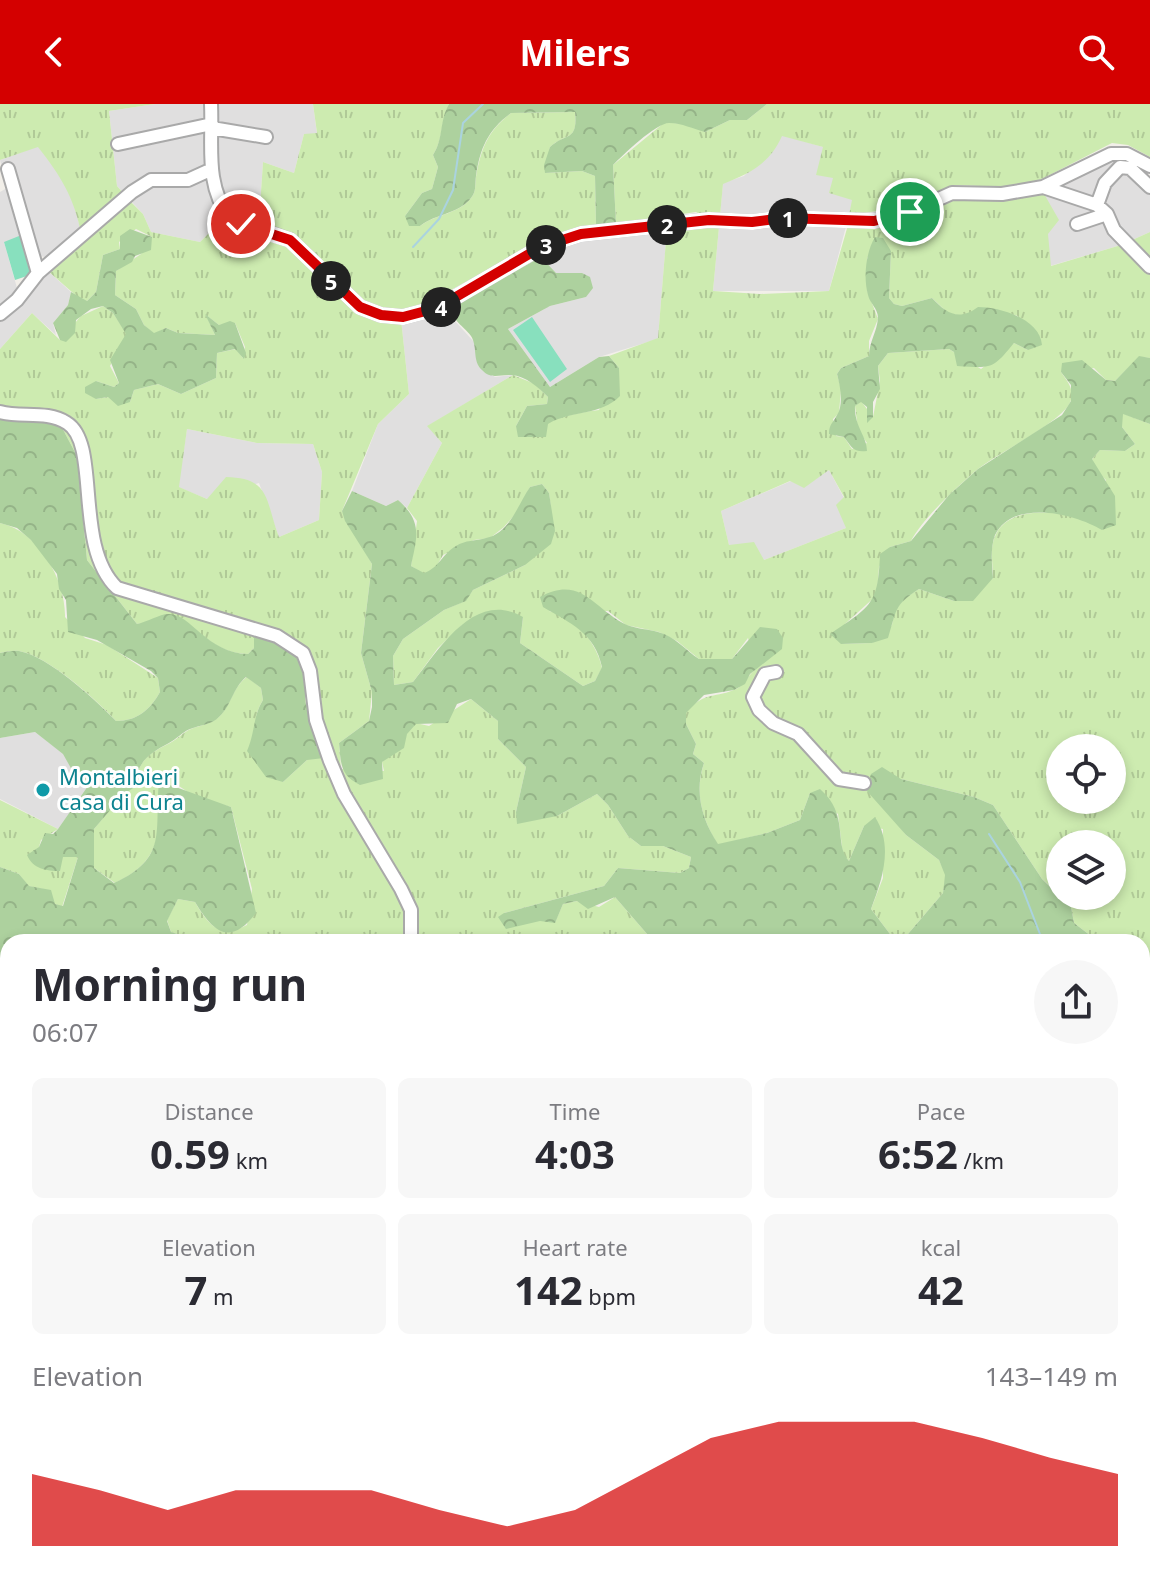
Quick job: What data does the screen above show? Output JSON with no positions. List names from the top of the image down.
{
  "places": ["Montalbieri casa di Cura"],
  "page": {
    "header": "Milers",
    "pins": [
      "1",
      "2",
      "3",
      "5",
      "4"
    ],
    "heading": ["Morning run", "06:07"],
    "stats": [
      ["Distance", "0.59 km"],
      ["Time", "4:03"],
      ["Pace", "6:52 /km"],
      ["Elevation", "7 m"],
      ["Heart rate", "142 bpm"],
      ["kcal", "42"]
    ],
    "chart": ["Elevation", "143–149 m"]
  }
}
